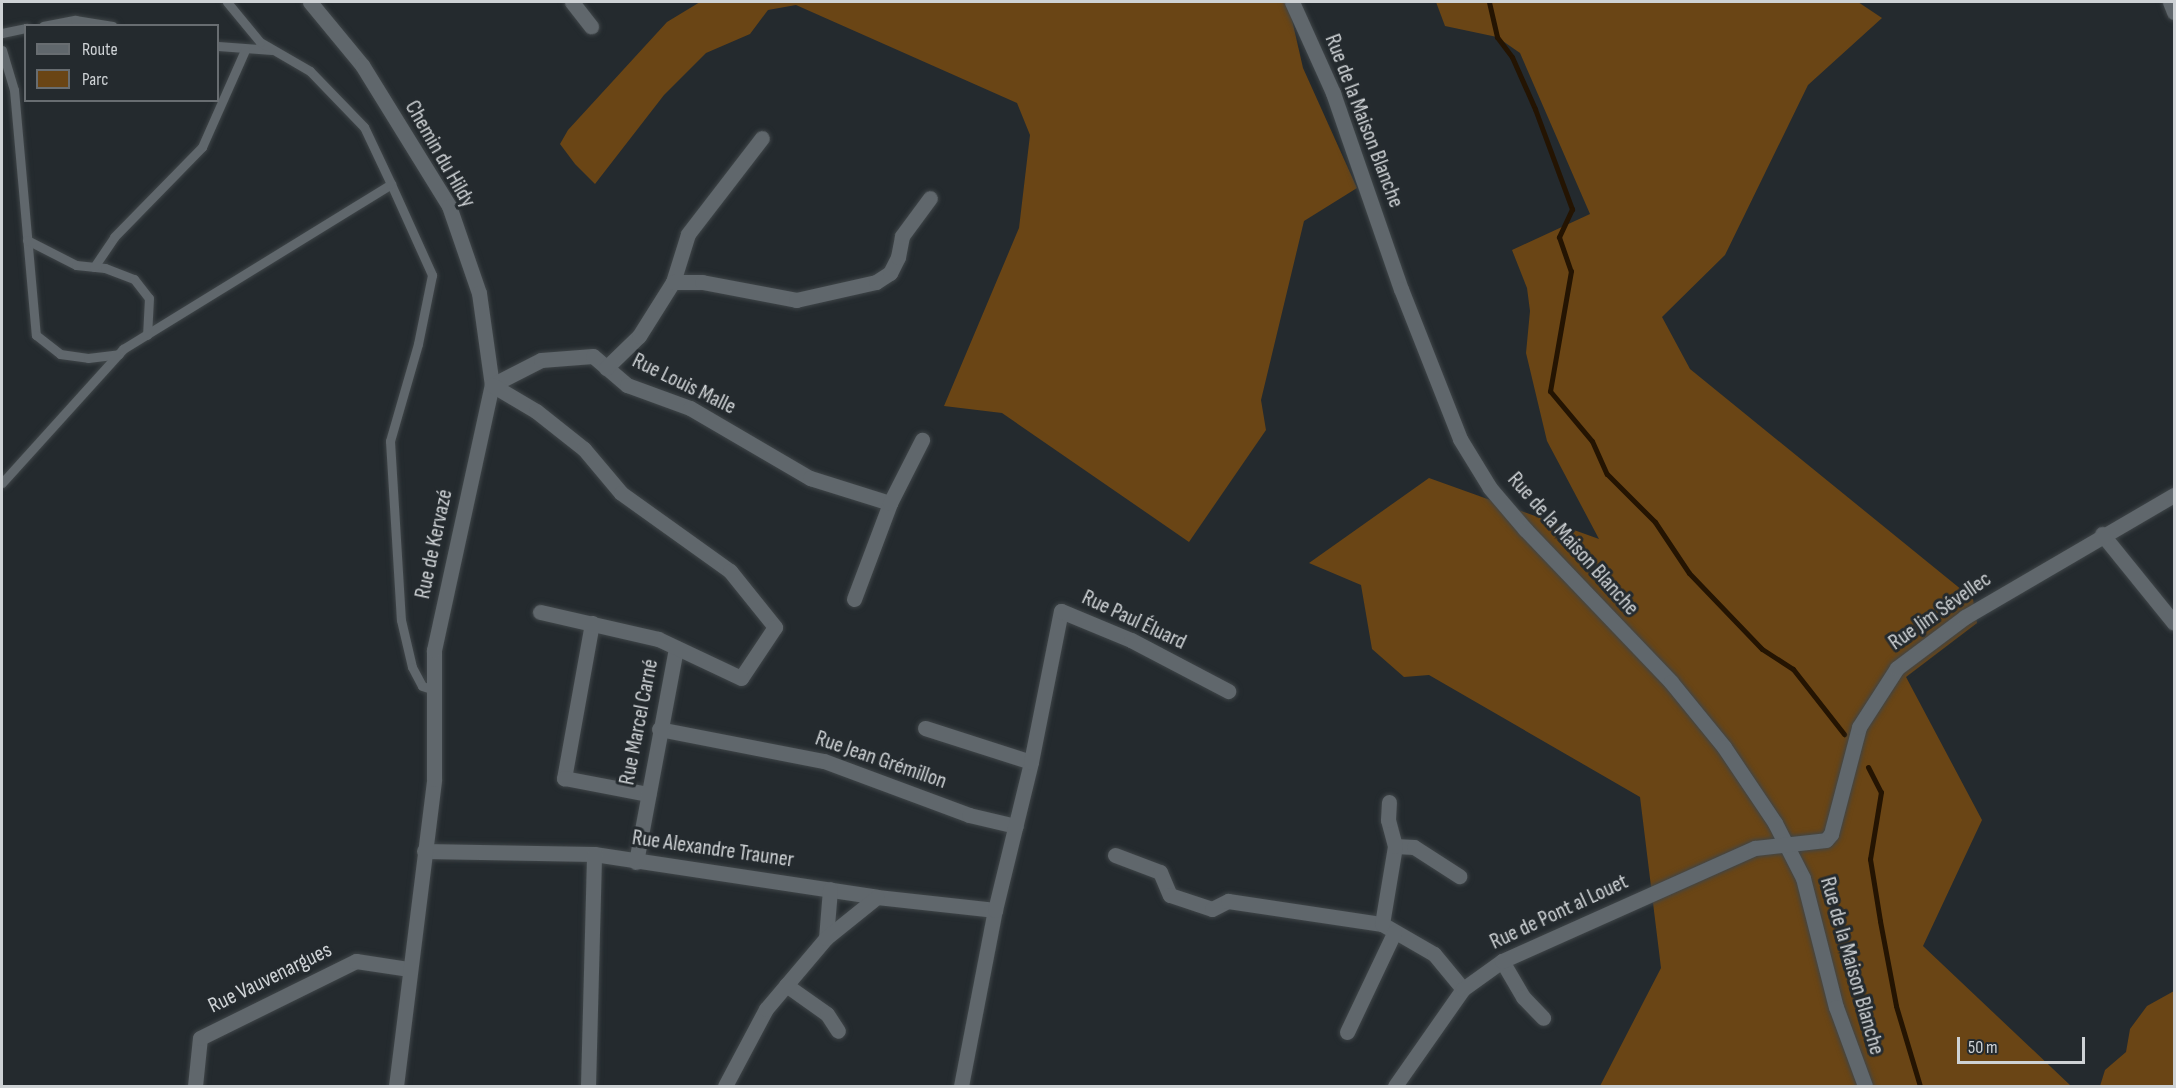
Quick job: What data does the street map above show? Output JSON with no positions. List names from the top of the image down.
{
  "streets": {
    "street": [
      "Rue de la Maison Blanche",
      "Chemin du Hildy",
      "Rue Louis Malle",
      "Rue de Kervazé",
      "Rue Jim Sévellec",
      "Rue Paul Éluard",
      "Rue Marcel Carné",
      "Rue Jean Grémillon",
      "Rue Alexandre Trauner",
      "Rue de Pont al Louet",
      "Rue Vauvenargues"
    ]
  },
  "crossings": [
    ["Rue de la Maison Blanche", "Rue Jim Sévellec"],
    ["Rue de la Maison Blanche", "Rue de Pont al Louet"],
    ["Chemin du Hildy", "Rue Louis Malle"],
    ["Chemin du Hildy", "Rue de Kervazé"],
    ["Chemin du Hildy", "Rue Marcel Carné"],
    ["Rue Louis Malle", "Rue de Kervazé"],
    ["Rue Louis Malle", "Rue Marcel Carné"],
    ["Rue de Kervazé", "Rue Marcel Carné"],
    ["Rue de Kervazé", "Rue Alexandre Trauner"],
    ["Rue de Kervazé", "Rue Vauvenargues"],
    ["Rue Jim Sévellec", "Rue de Pont al Louet"],
    ["Rue Paul Éluard", "Rue Jean Grémillon"],
    ["Rue Paul Éluard", "Rue Alexandre Trauner"],
    ["Rue Marcel Carné", "Rue Jean Grémillon"],
    ["Rue Marcel Carné", "Rue Alexandre Trauner"]
  ],
  "legend": ["Route", "Parc"],
  "scale_bar": "50 m"
}
